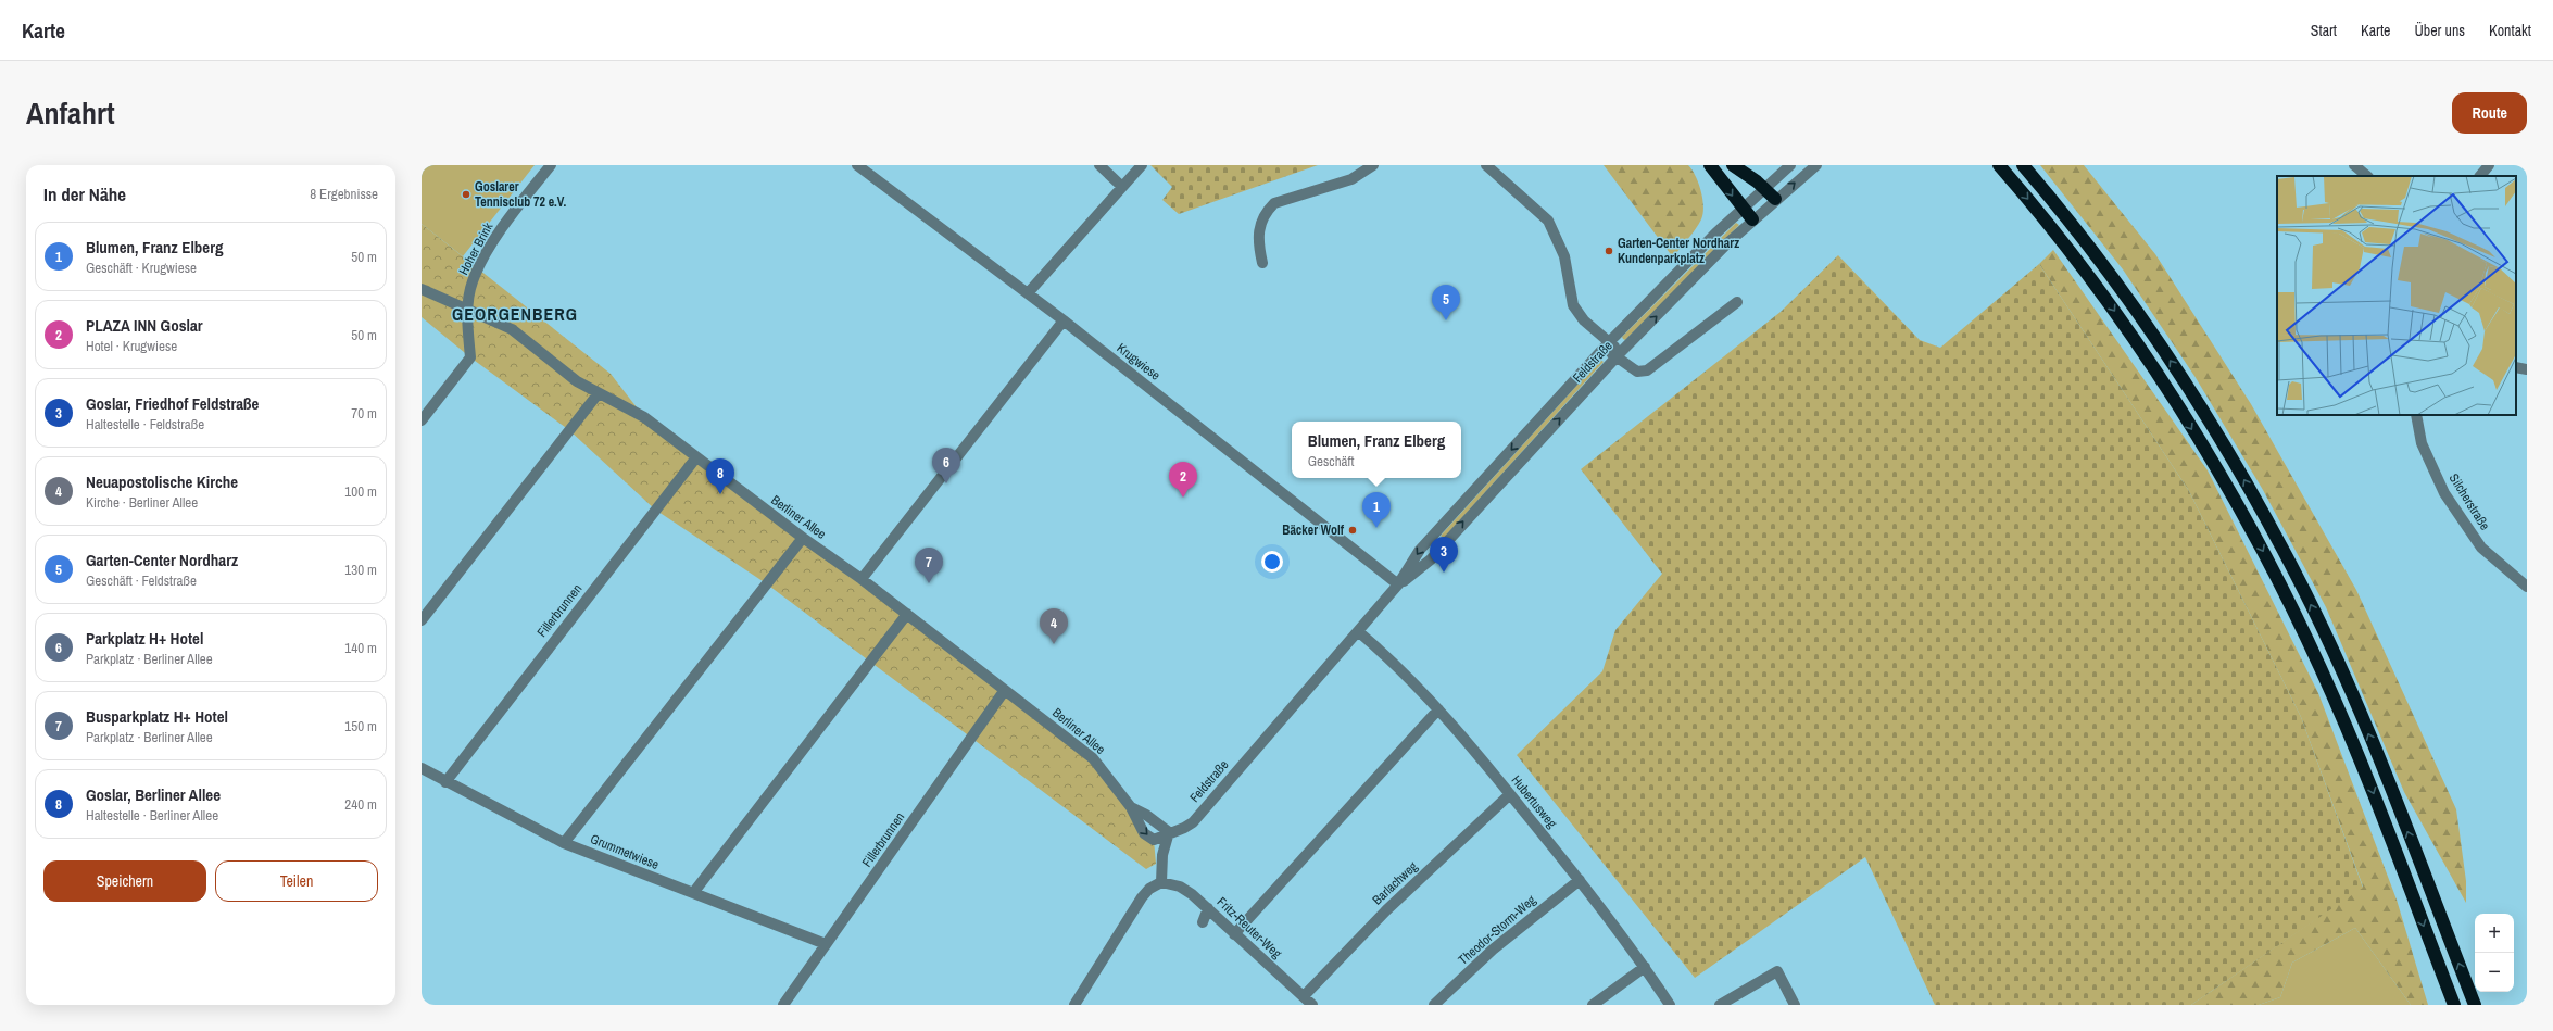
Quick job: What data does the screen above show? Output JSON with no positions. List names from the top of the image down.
{
  "streets": {
    "street": [
      "Hoher Brink",
      "Krugwiese",
      "Feldstraße",
      "Silcherstraße",
      "Berliner Allee",
      "Fillerbrunnen",
      "Hubertusweg",
      "Grummetwiese",
      "Barlachweg",
      "Fritz-Reuter-Weg",
      "Theodor-Storm-Weg"
    ]
  },
  "crossings": [
    ["Hoher Brink", "Berliner Allee"],
    ["Krugwiese", "Feldstraße"],
    ["Feldstraße", "Berliner Allee"],
    ["Feldstraße", "Hubertusweg"],
    ["Berliner Allee", "Fillerbrunnen"],
    ["Fillerbrunnen", "Grummetwiese"],
    ["Hubertusweg", "Barlachweg"],
    ["Hubertusweg", "Theodor-Storm-Weg"],
    ["Barlachweg", "Fritz-Reuter-Weg"]
  ],
  "districts": ["GEORGENBERG"],
  "places": ["Goslarer Tennisclub 72 e.V.", "Garten-Center Nordharz Kundenparkplatz", "Bäcker Wolf"],
  "page": {
    "header": "Karte",
    "nav": [
      "Start",
      "Karte",
      "Über uns",
      "Kontakt"
    ],
    "title": "Anfahrt",
    "buttons": [
      "Route",
      ["Speichern", "Teilen"]
    ],
    "heading": ["In der Nähe", "8 Ergebnisse"],
    "list": [
      {
        "mark": "1",
        "name": "Blumen, Franz Elberg",
        "note": "Geschäft · Krugwiese",
        "value": "50 m"
      },
      {
        "mark": "2",
        "name": "PLAZA INN Goslar",
        "note": "Hotel · Krugwiese",
        "value": "50 m"
      },
      {
        "mark": "3",
        "name": "Goslar, Friedhof Feldstraße",
        "note": "Haltestelle · Feldstraße",
        "value": "70 m"
      },
      {
        "mark": "4",
        "name": "Neuapostolische Kirche",
        "note": "Kirche · Berliner Allee",
        "value": "100 m"
      },
      {
        "mark": "5",
        "name": "Garten-Center Nordharz",
        "note": "Geschäft · Feldstraße",
        "value": "130 m"
      },
      {
        "mark": "6",
        "name": "Parkplatz H+ Hotel",
        "note": "Parkplatz · Berliner Allee",
        "value": "140 m"
      },
      {
        "mark": "7",
        "name": "Busparkplatz H+ Hotel",
        "note": "Parkplatz · Berliner Allee",
        "value": "150 m"
      },
      {
        "mark": "8",
        "name": "Goslar, Berliner Allee",
        "note": "Haltestelle · Berliner Allee",
        "value": "240 m"
      }
    ],
    "pins": [
      "5",
      "6",
      "8",
      "2",
      "1",
      "3",
      "7",
      "4"
    ],
    "popup": ["Blumen, Franz Elberg", "Geschäft"],
    "map_buttons": ["+", "−"]
  }
}
